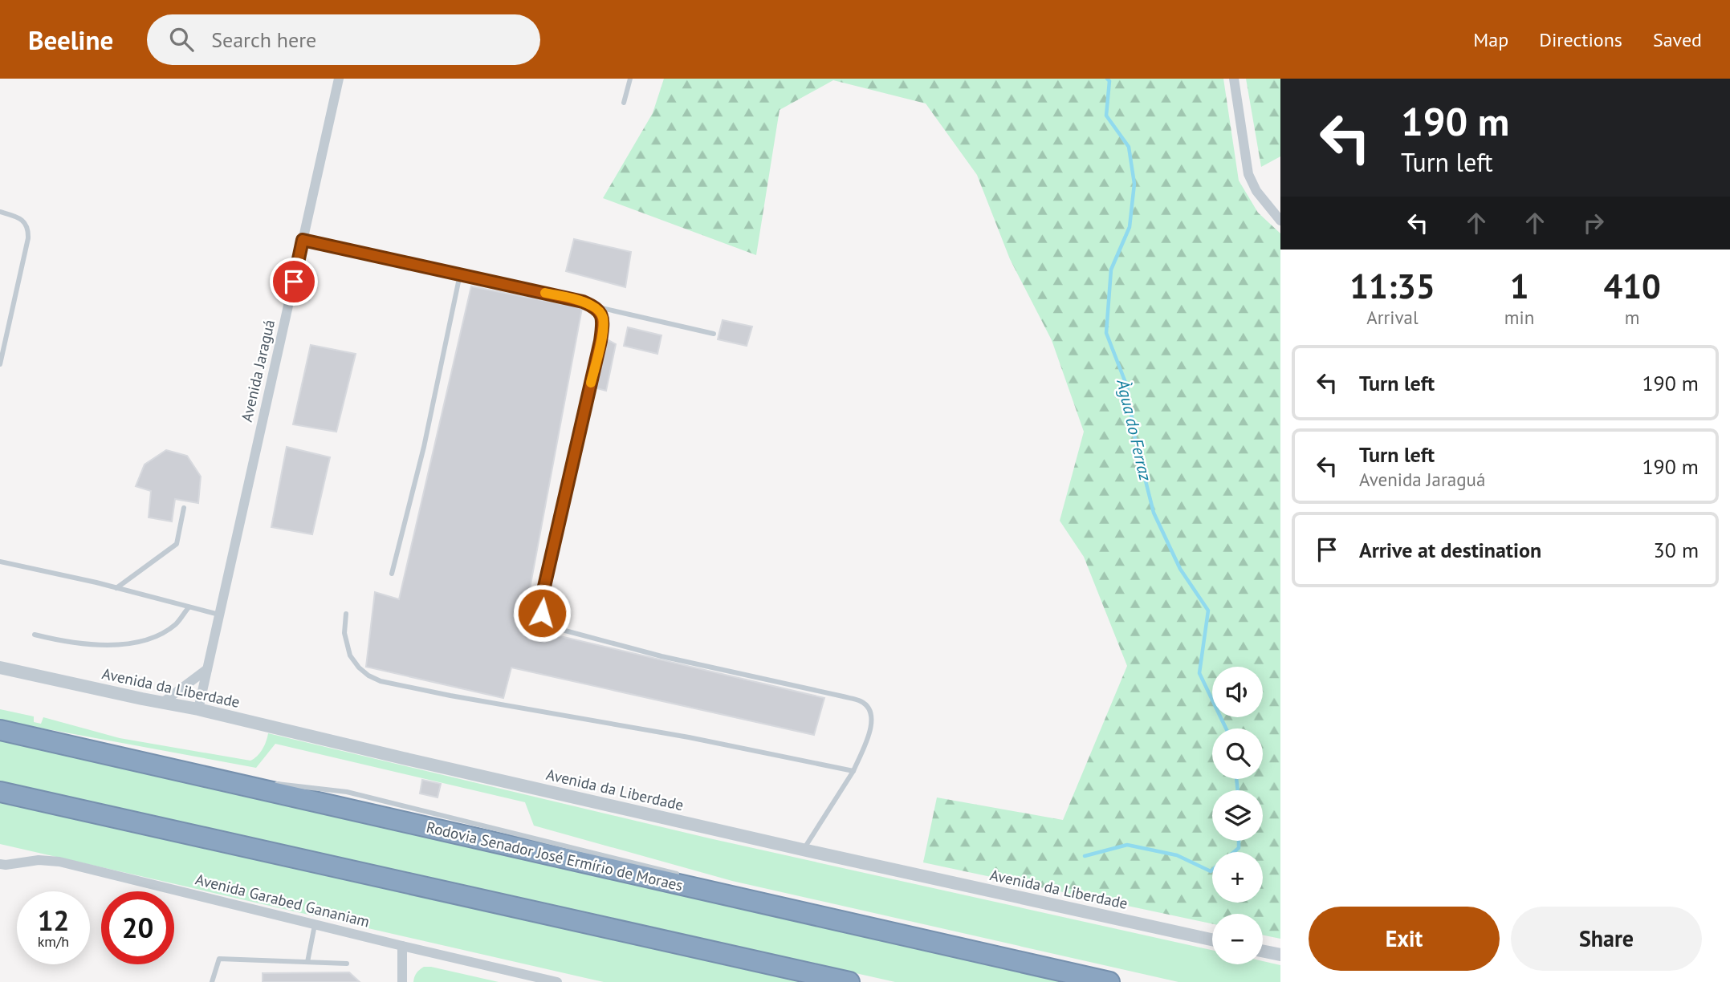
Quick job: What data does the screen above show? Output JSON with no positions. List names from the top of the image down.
{
  "streets": {
    "highway": ["Rodovia Senador José Ermírio de Moraes"],
    "street": ["Avenida Jaraguá", "Avenida da Liberdade", "Avenida Garabed Gananiam"]
  },
  "crossings": [
    ["Avenida Jaraguá", "Avenida da Liberdade"]
  ],
  "water": ["Àgua do Ferraz"],
  "page": {
    "header": "Beeline",
    "search": "Search here",
    "nav": ["Map", "Directions", "Saved"],
    "turn": ["190 m", "Turn left"],
    "eta": [
      "11:35",
      "Arrival",
      "1",
      "min",
      "410",
      "m"
    ],
    "list": [
      {
        "name": "Turn left",
        "value": "190 m"
      },
      {
        "name": "Turn left",
        "note": "Avenida Jaraguá",
        "value": "190 m"
      },
      {
        "name": "Arrive at destination",
        "value": "30 m"
      }
    ],
    "map_buttons": ["+", "−"],
    "speed": "12 km/h",
    "limit": "20",
    "buttons": ["Exit", "Share"]
  }
}
